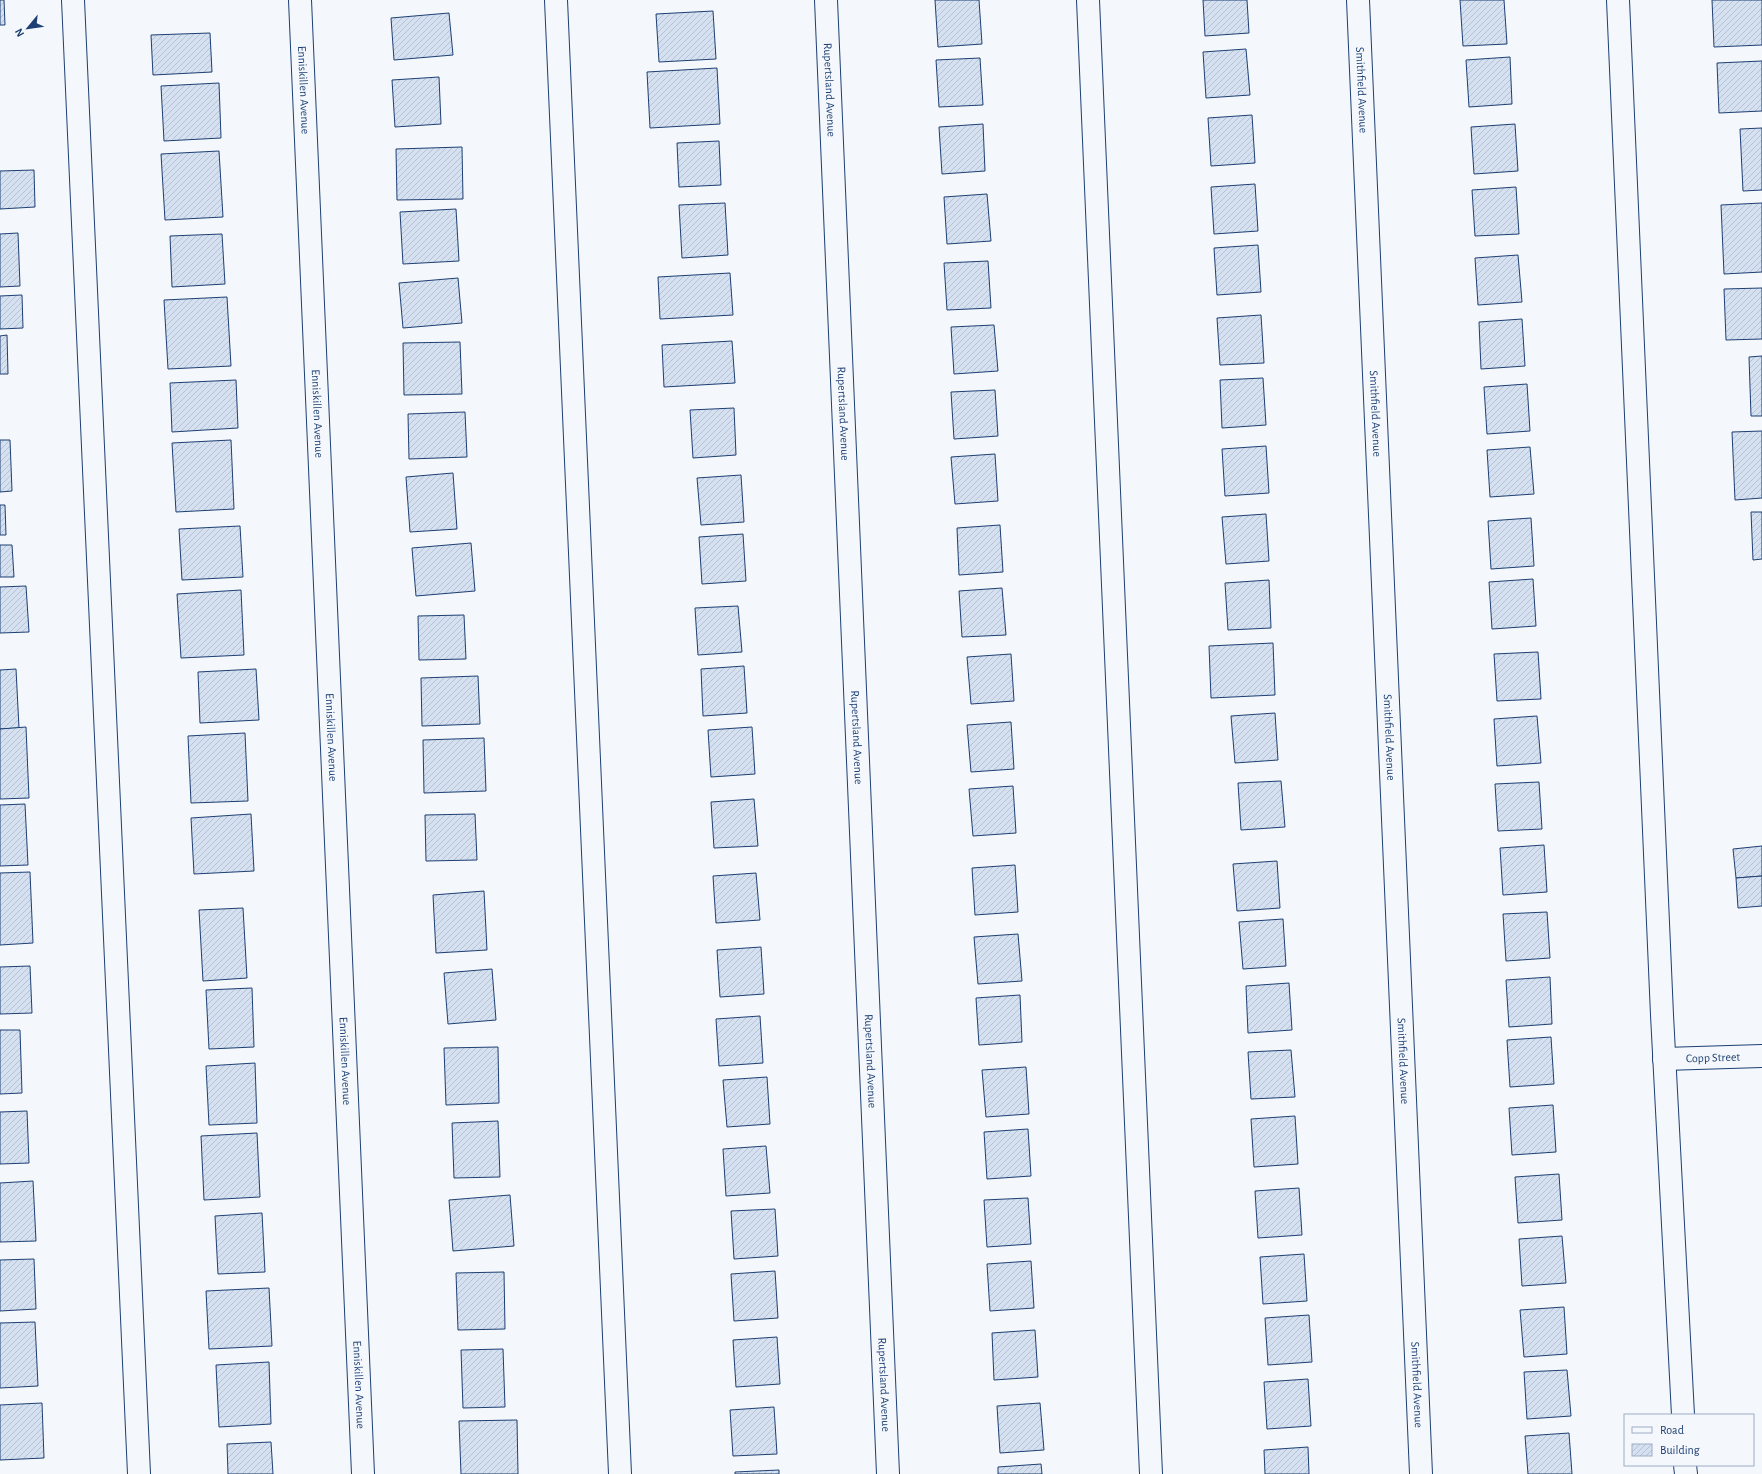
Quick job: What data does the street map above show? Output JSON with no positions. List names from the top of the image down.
{
  "streets": {
    "street": [
      "Enniskillen Avenue",
      "Rupertsland Avenue",
      "Smithfield Avenue",
      "Copp Street"
    ]
  },
  "legend": ["Road", "Building"],
  "north": "bottom left"
}
